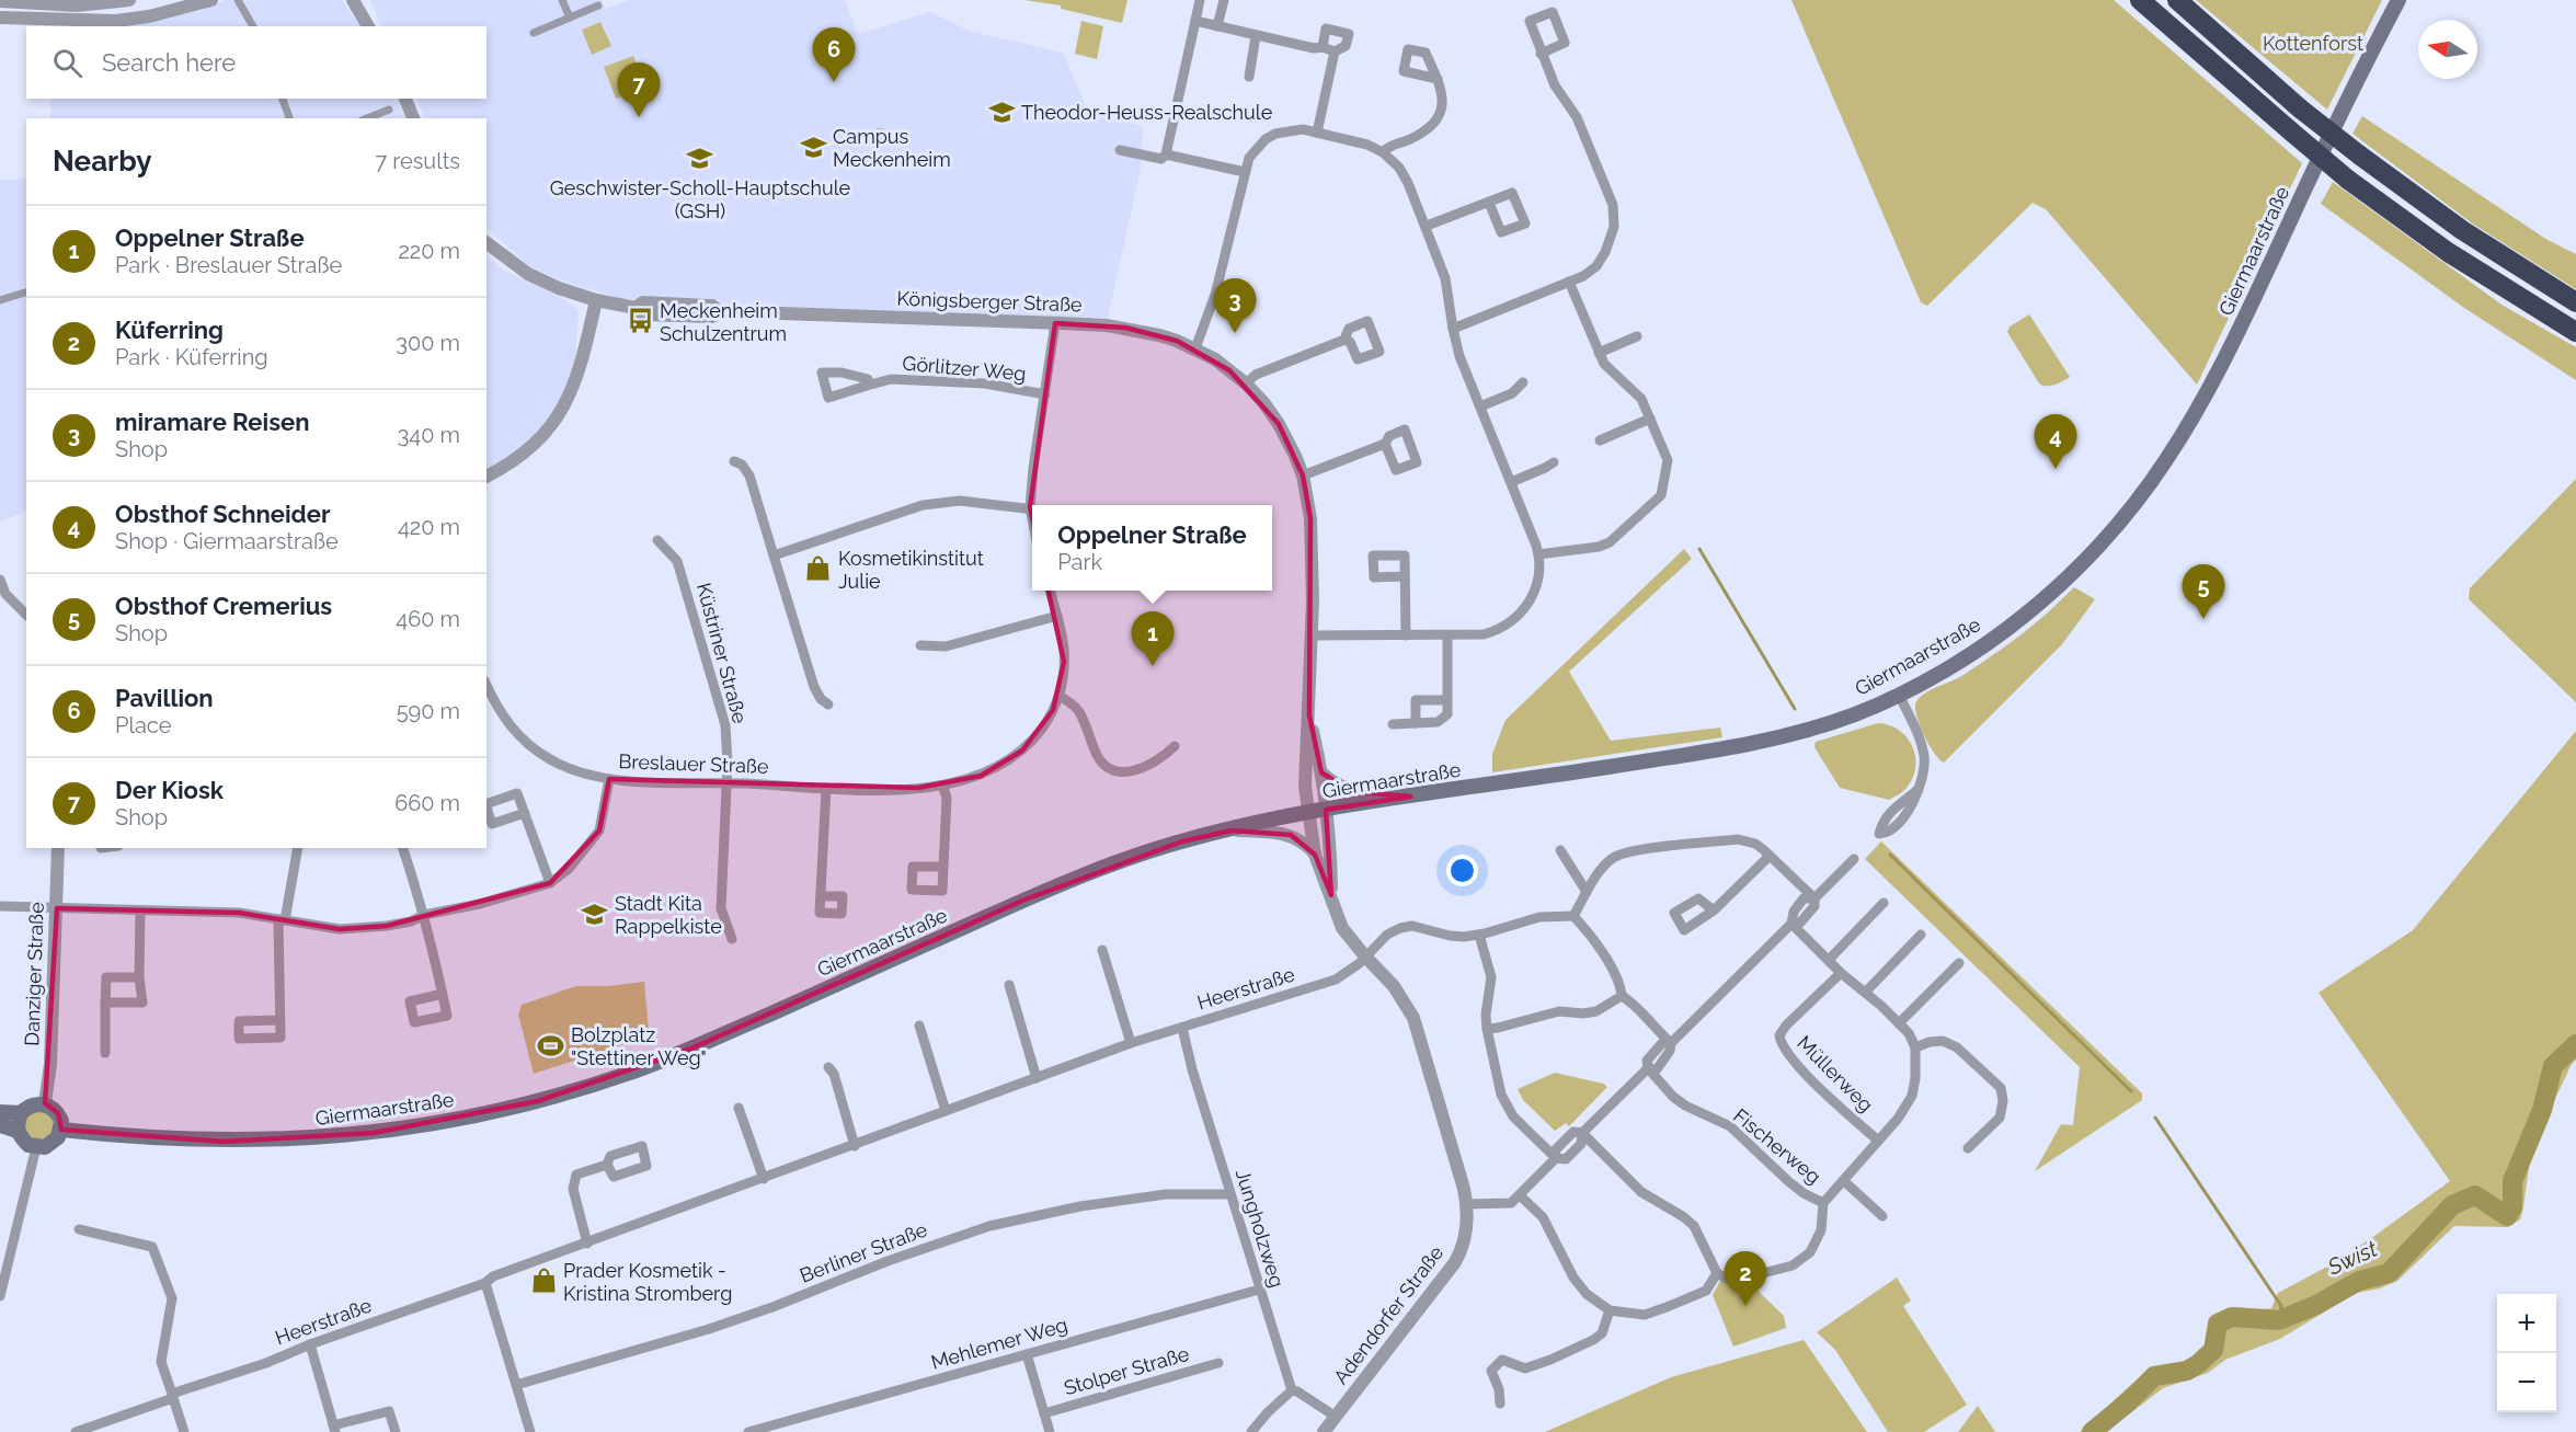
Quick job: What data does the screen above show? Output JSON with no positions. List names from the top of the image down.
{
  "streets": {
    "main road": ["Giermaarstraße"],
    "street": [
      "Königsberger Straße",
      "Görlitzer Weg",
      "Küstriner Straße",
      "Breslauer Straße",
      "Danziger Straße",
      "Heerstraße",
      "Müllerweg",
      "Fischerweg",
      "Jungholzweg",
      "Berliner Straße",
      "Adendorfer Straße",
      "Mehlemer Weg",
      "Stolper Straße"
    ]
  },
  "crossings": [
    ["Giermaarstraße", "Königsberger Straße"],
    ["Giermaarstraße", "Danziger Straße"],
    ["Küstriner Straße", "Breslauer Straße"],
    ["Heerstraße", "Jungholzweg"],
    ["Jungholzweg", "Berliner Straße"],
    ["Jungholzweg", "Mehlemer Weg"]
  ],
  "water": ["Swist"],
  "parks": ["Kottenforst"],
  "places": {
    "school or university": [
      "Theodor-Heuss-Realschule",
      "Campus Meckenheim",
      "Geschwister-Scholl-Hauptschule (GSH)",
      "Stadt Kita Rappelkiste"
    ],
    "bus stop": ["Meckenheim Schulzentrum"],
    "shop": ["Kosmetikinstitut Julie", "Prader Kosmetik - Kristina Stromberg"],
    "sports": ["Bolzplatz \"Stettiner Weg\""]
  },
  "north": "left",
  "page": {
    "search": "Search here",
    "pins": [
      "6",
      "7",
      "3",
      "4",
      "5",
      "1",
      "2"
    ],
    "heading": ["Nearby", "7 results"],
    "list": [
      {
        "mark": "1",
        "name": "Oppelner Straße",
        "note": "Park · Breslauer Straße",
        "value": "220 m"
      },
      {
        "mark": "2",
        "name": "Küferring",
        "note": "Park · Küferring",
        "value": "300 m"
      },
      {
        "mark": "3",
        "name": "miramare Reisen",
        "note": "Shop",
        "value": "340 m"
      },
      {
        "mark": "4",
        "name": "Obsthof Schneider",
        "note": "Shop · Giermaarstraße",
        "value": "420 m"
      },
      {
        "mark": "5",
        "name": "Obsthof Cremerius",
        "note": "Shop",
        "value": "460 m"
      },
      {
        "mark": "6",
        "name": "Pavillion",
        "note": "Place",
        "value": "590 m"
      },
      {
        "mark": "7",
        "name": "Der Kiosk",
        "note": "Shop",
        "value": "660 m"
      }
    ],
    "popup": ["Oppelner Straße", "Park"],
    "map_buttons": ["+", "−"]
  }
}
